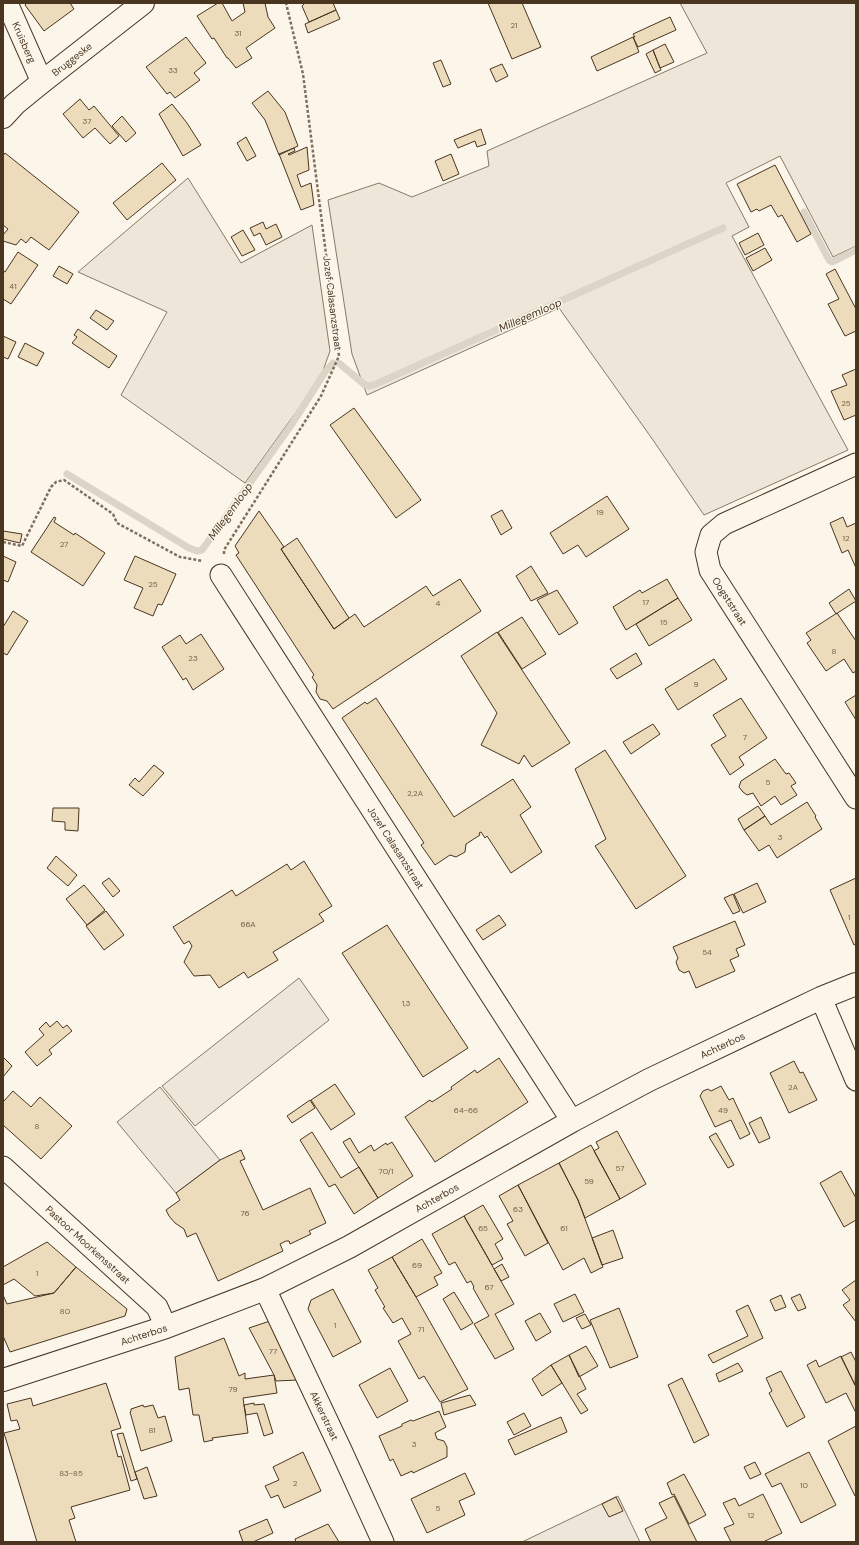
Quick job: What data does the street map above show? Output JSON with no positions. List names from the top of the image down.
{
  "streets": {
    "street": [
      "Kruisberg",
      "Bruggeske",
      "Jozef Calasanzstraat",
      "Oogststraat",
      "Achterbos",
      "Pastoor Moorkensstraat",
      "Akkerstraat"
    ]
  },
  "crossings": [
    ["Kruisberg", "Bruggeske"],
    ["Jozef Calasanzstraat", "Achterbos"],
    ["Achterbos", "Pastoor Moorkensstraat"],
    ["Achterbos", "Akkerstraat"]
  ],
  "water": ["Millegemloop"],
  "house_numbers": [
    "21",
    "31",
    "33",
    "37",
    "41",
    "25",
    "19",
    "12",
    "27",
    "25",
    "17",
    "4",
    "15",
    "8",
    "23",
    "9",
    "7",
    "5",
    "2,2A",
    "3",
    "1",
    "66A",
    "54",
    "1,3",
    "2A",
    "64-66",
    "49",
    "8",
    "57",
    "70/1",
    "59",
    "63",
    "76",
    "65",
    "61",
    "69",
    "1",
    "67",
    "80",
    "1",
    "71",
    "77",
    "79",
    "81",
    "3",
    "83-85",
    "2",
    "10",
    "5",
    "12"
  ]
}
